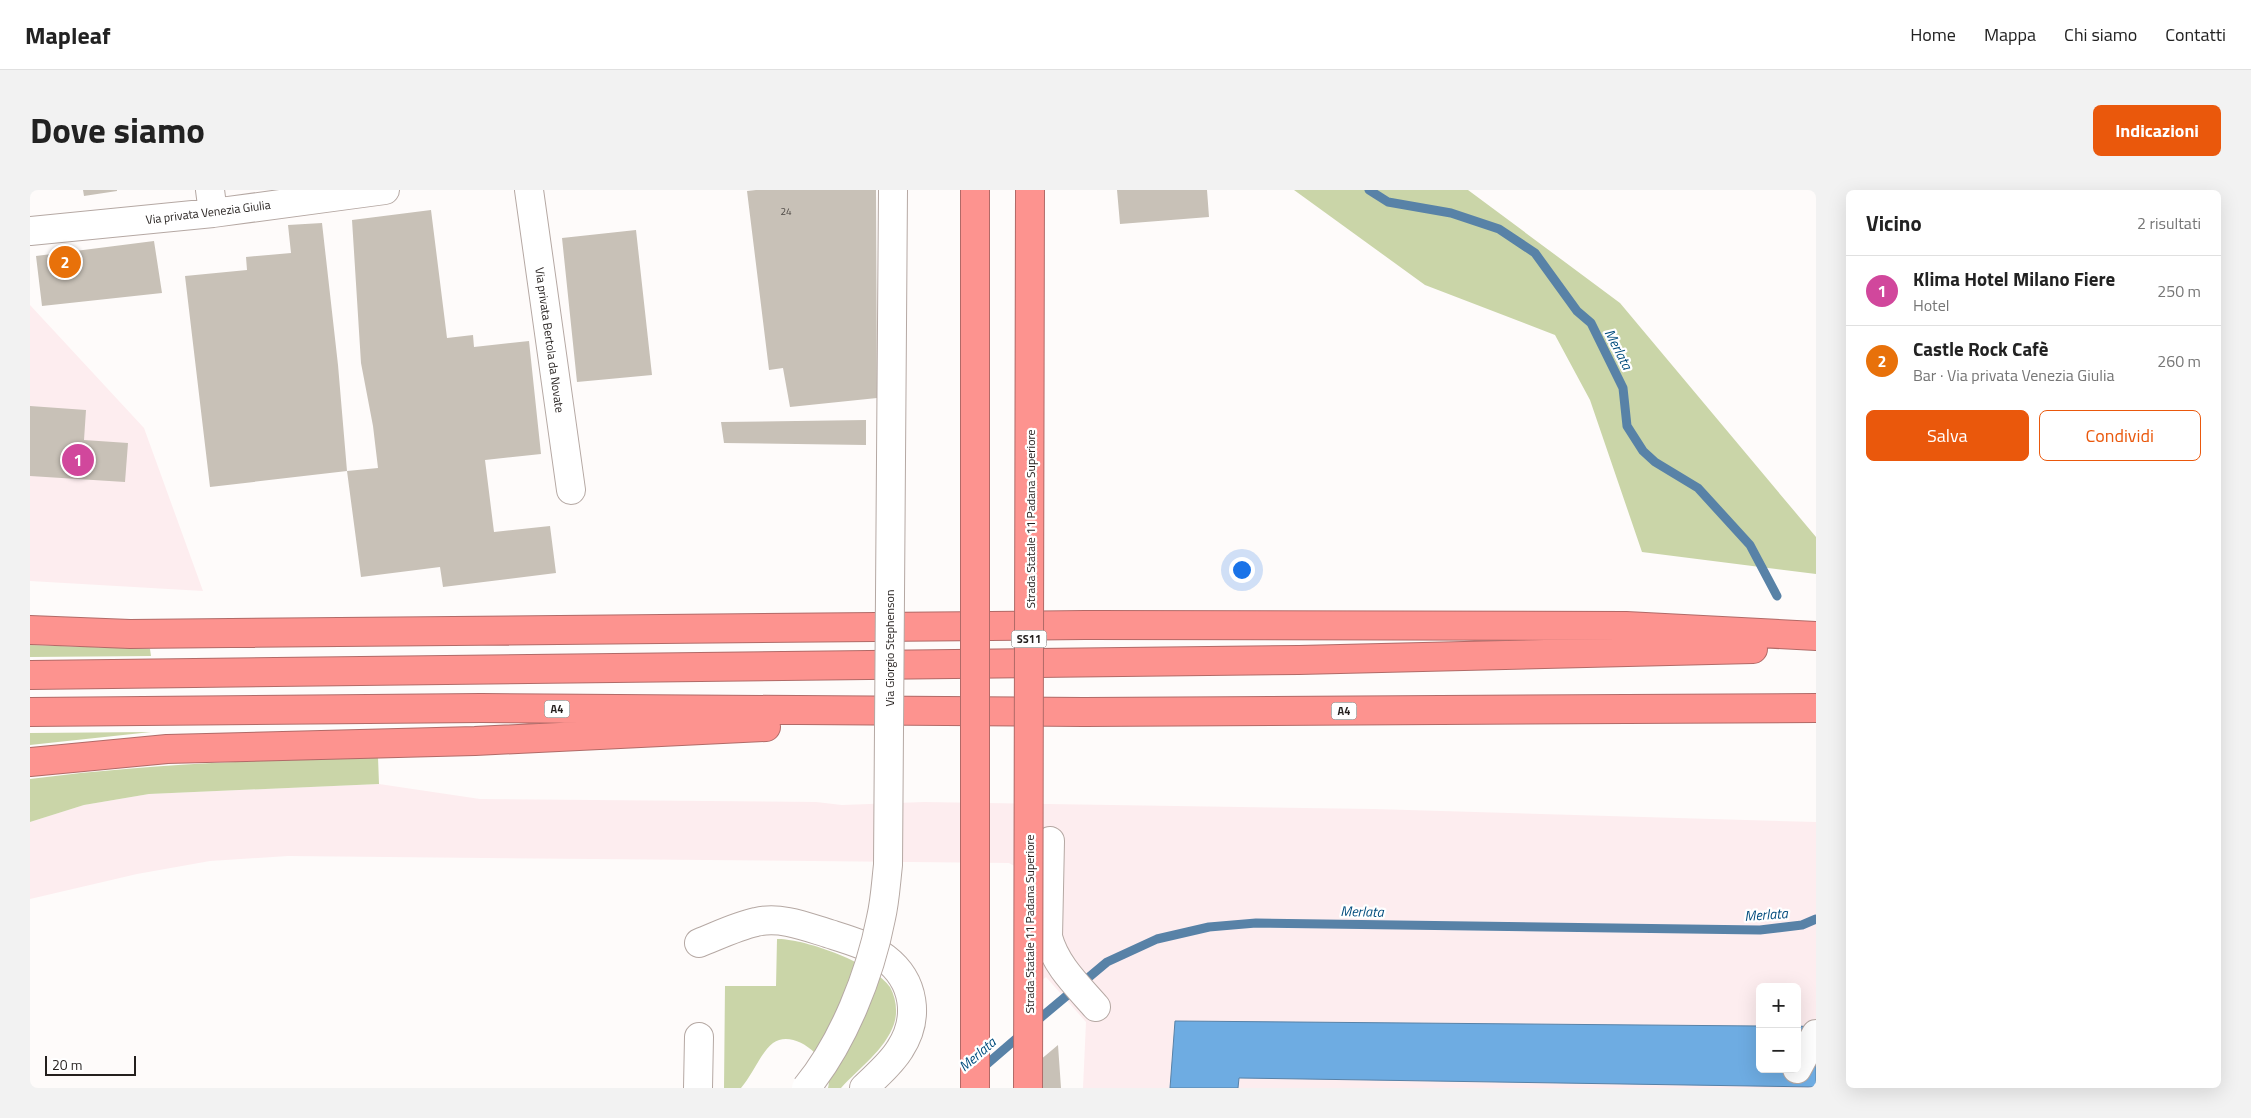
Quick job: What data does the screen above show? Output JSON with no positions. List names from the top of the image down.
{
  "streets": {
    "highway": ["Strada Statale 11 Padana Superiore", "SS11", "A4"],
    "street": ["Via privata Venezia Giulia", "Via privata Bertola da Novate", "Via Giorgio Stephenson"]
  },
  "water": ["Merlata"],
  "house_numbers": ["24"],
  "scale_bar": "20 m",
  "page": {
    "header": "Mapleaf",
    "nav": [
      "Home",
      "Mappa",
      "Chi siamo",
      "Contatti"
    ],
    "title": "Dove siamo",
    "buttons": [
      "Indicazioni",
      ["Salva", "Condividi"]
    ],
    "heading": ["Vicino", "2 risultati"],
    "pins": ["2", "1"],
    "list": [
      {
        "mark": "1",
        "name": "Klima Hotel Milano Fiere",
        "note": "Hotel",
        "value": "250 m"
      },
      {
        "mark": "2",
        "name": "Castle Rock Cafè",
        "note": "Bar · Via privata Venezia Giulia",
        "value": "260 m"
      }
    ],
    "map_buttons": ["+", "−"],
    "scale": "20 m"
  }
}
